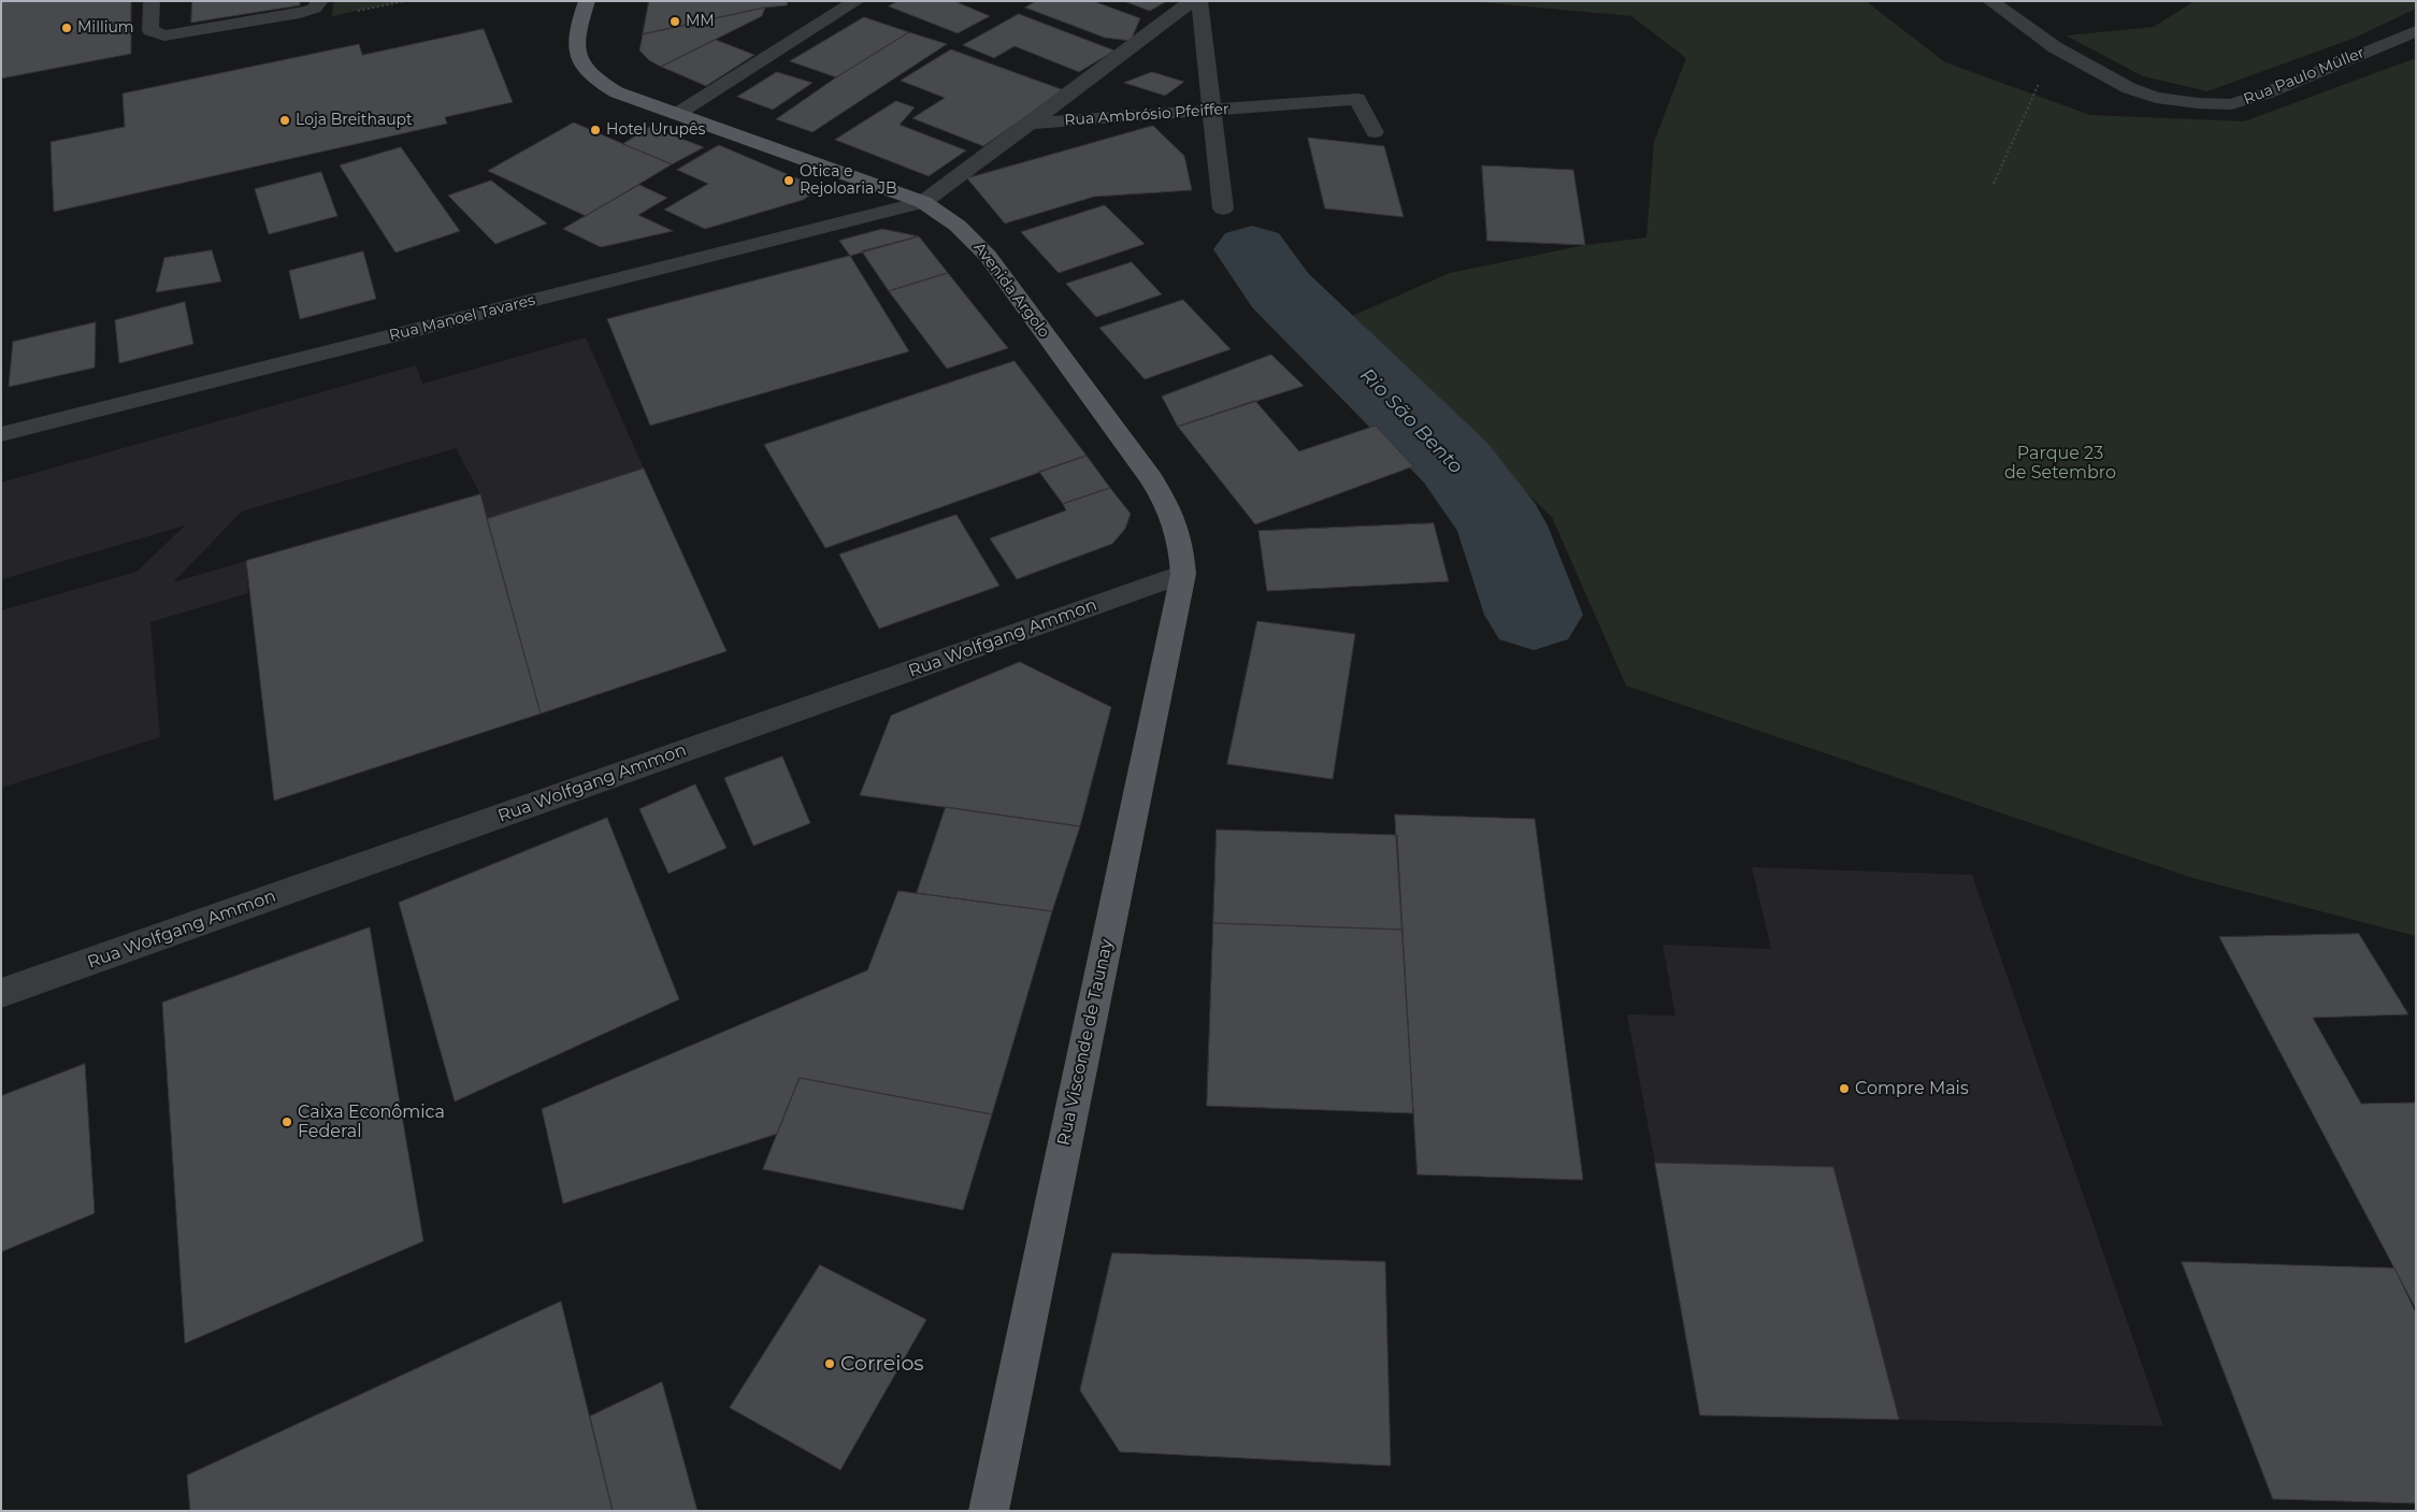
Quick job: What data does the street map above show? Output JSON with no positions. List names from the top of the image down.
{
  "streets": {
    "main road": ["Avenida Argolo", "Rua Visconde de Taunay"],
    "street": [
      "Rua Paulo Müller",
      "Rua Ambrósio Pfeiffer",
      "Rua Manoel Tavares",
      "Rua Wolfgang Ammon"
    ]
  },
  "crossings": [
    ["Avenida Argolo", "Rua Manoel Tavares"],
    ["Avenida Argolo", "Rua Wolfgang Ammon"],
    ["Avenida Argolo", "Rua Visconde de Taunay"],
    ["Rua Wolfgang Ammon", "Rua Visconde de Taunay"]
  ],
  "water": ["Rio São Bento"],
  "parks": ["Parque 23 de Setembro"],
  "places": [
    "MM",
    "Millium",
    "Loja Breithaupt",
    "Hotel Urupês",
    "Otica e Rejoloaria JB",
    "Compre Mais",
    "Caixa Econômica Federal",
    "Correios"
  ]
}
